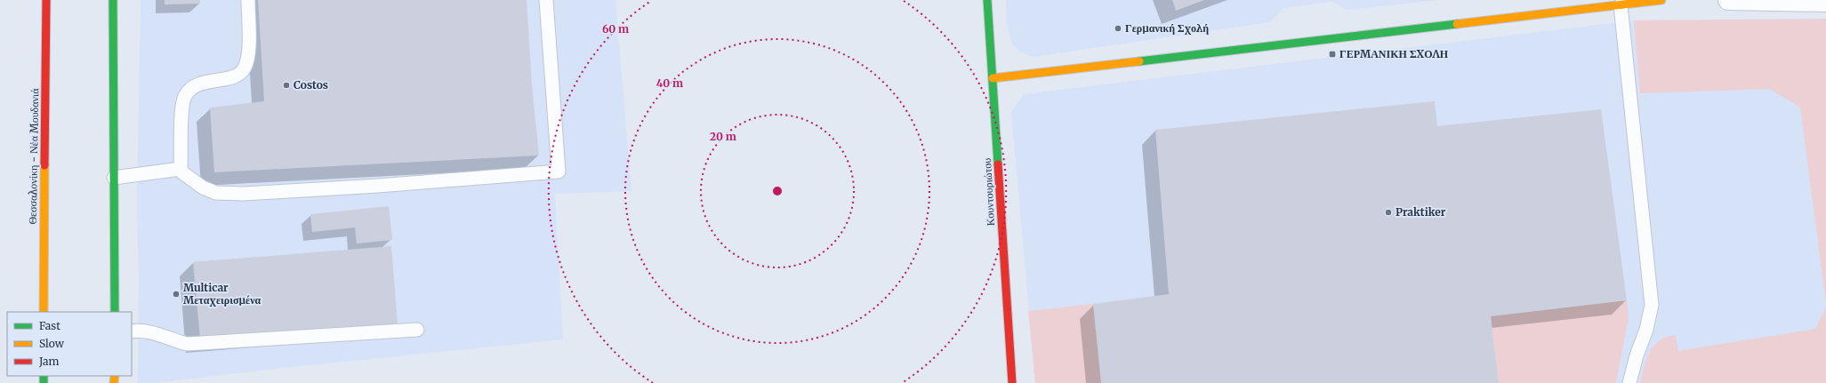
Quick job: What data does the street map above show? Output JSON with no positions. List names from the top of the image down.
{
  "streets": {
    "main road": ["Θεσσαλονίκη - Νέα Μουδανιά", "Κουντουριώτου"]
  },
  "places": {
    "other": [
      "Γερμανική Σχολή",
      "Costos",
      "Praktiker",
      "Multicar Μεταχειρισμένα"
    ],
    "transit": ["ΓΕΡΜΑΝΙΚΗ ΣΧΟΛΗ"]
  },
  "legend": ["Fast", "Slow", "Jam"],
  "rings": ["60 m", "40 m", "20 m"]
}
